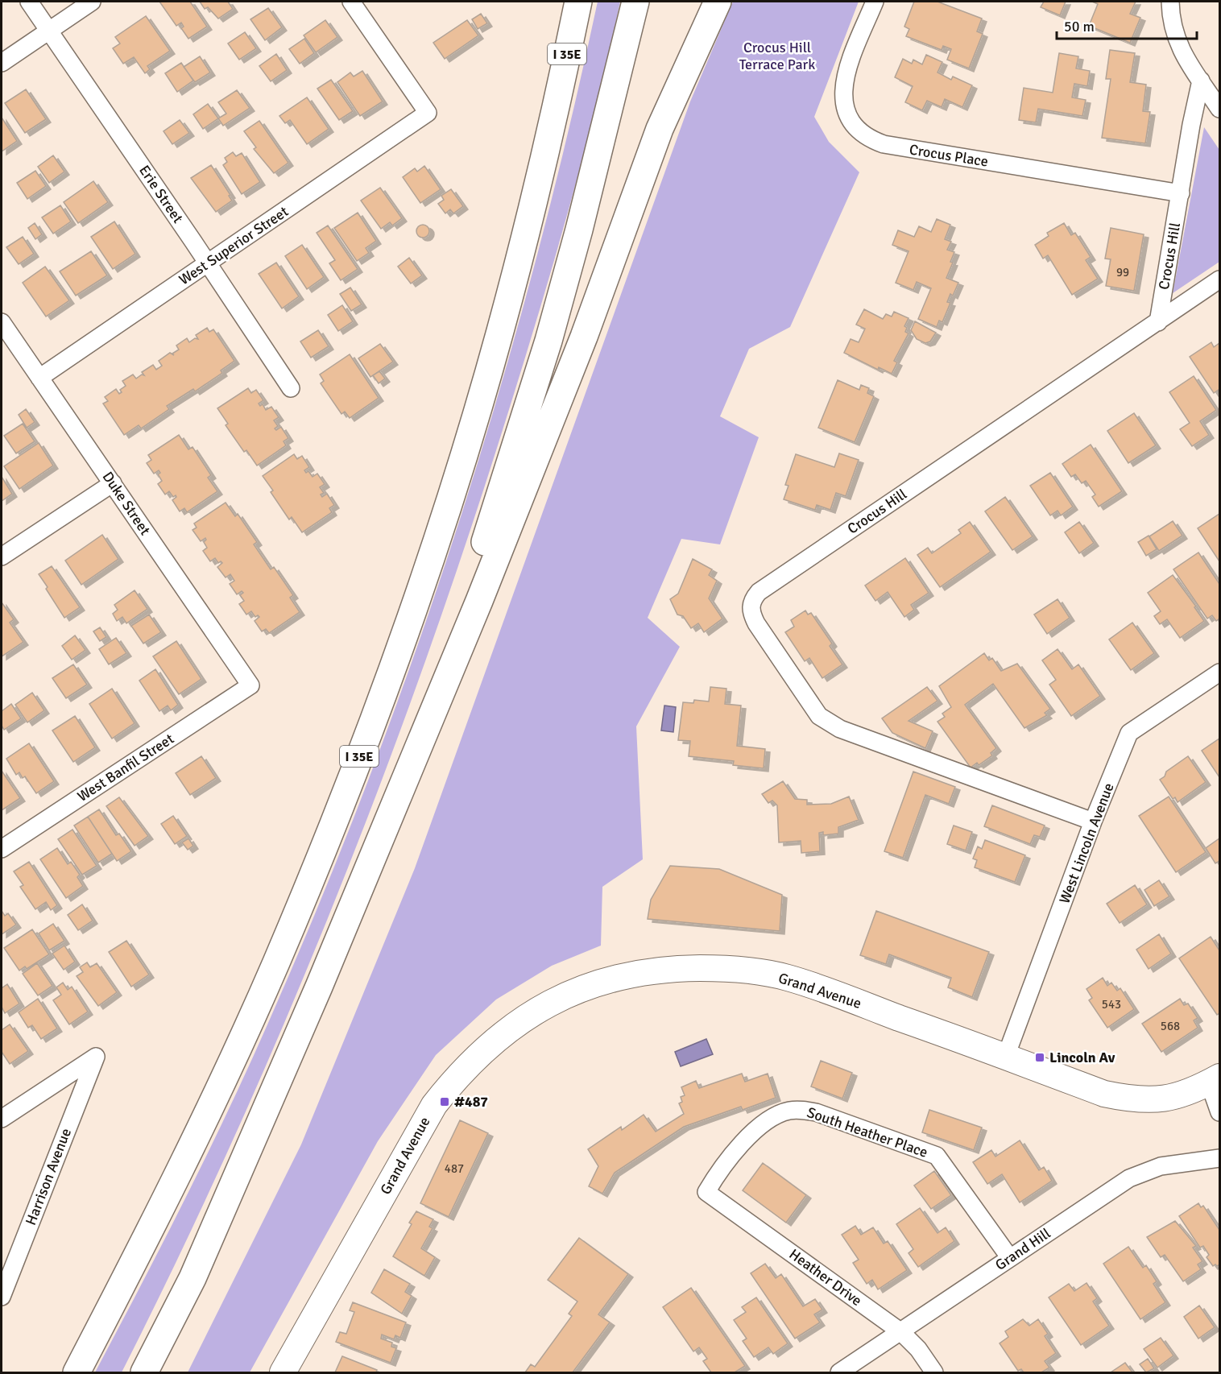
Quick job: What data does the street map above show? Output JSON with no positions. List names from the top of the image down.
{
  "streets": {
    "highway": ["I 35E"],
    "main road": ["Grand Avenue"],
    "street": [
      "Crocus Place",
      "Erie Street",
      "West Superior Street",
      "Crocus Hill",
      "Duke Street",
      "West Banfil Street",
      "West Lincoln Avenue",
      "South Heather Place",
      "Harrison Avenue",
      "Grand Hill",
      "Heather Drive"
    ]
  },
  "crossings": [
    ["Crocus Place", "Crocus Hill"],
    ["Erie Street", "West Superior Street"],
    ["West Superior Street", "Duke Street"],
    ["Crocus Hill", "West Lincoln Avenue"],
    ["Duke Street", "West Banfil Street"],
    ["West Lincoln Avenue", "Grand Avenue"],
    ["South Heather Place", "Grand Hill"],
    ["South Heather Place", "Heather Drive"],
    ["Grand Hill", "Heather Drive"]
  ],
  "parks": ["Crocus Hill Terrace Park"],
  "places": {
    "transit": ["Lincoln Av", "#487"]
  },
  "house_numbers": [
    "99",
    "543",
    "568",
    "487"
  ],
  "scale_bar": "50 m"
}
